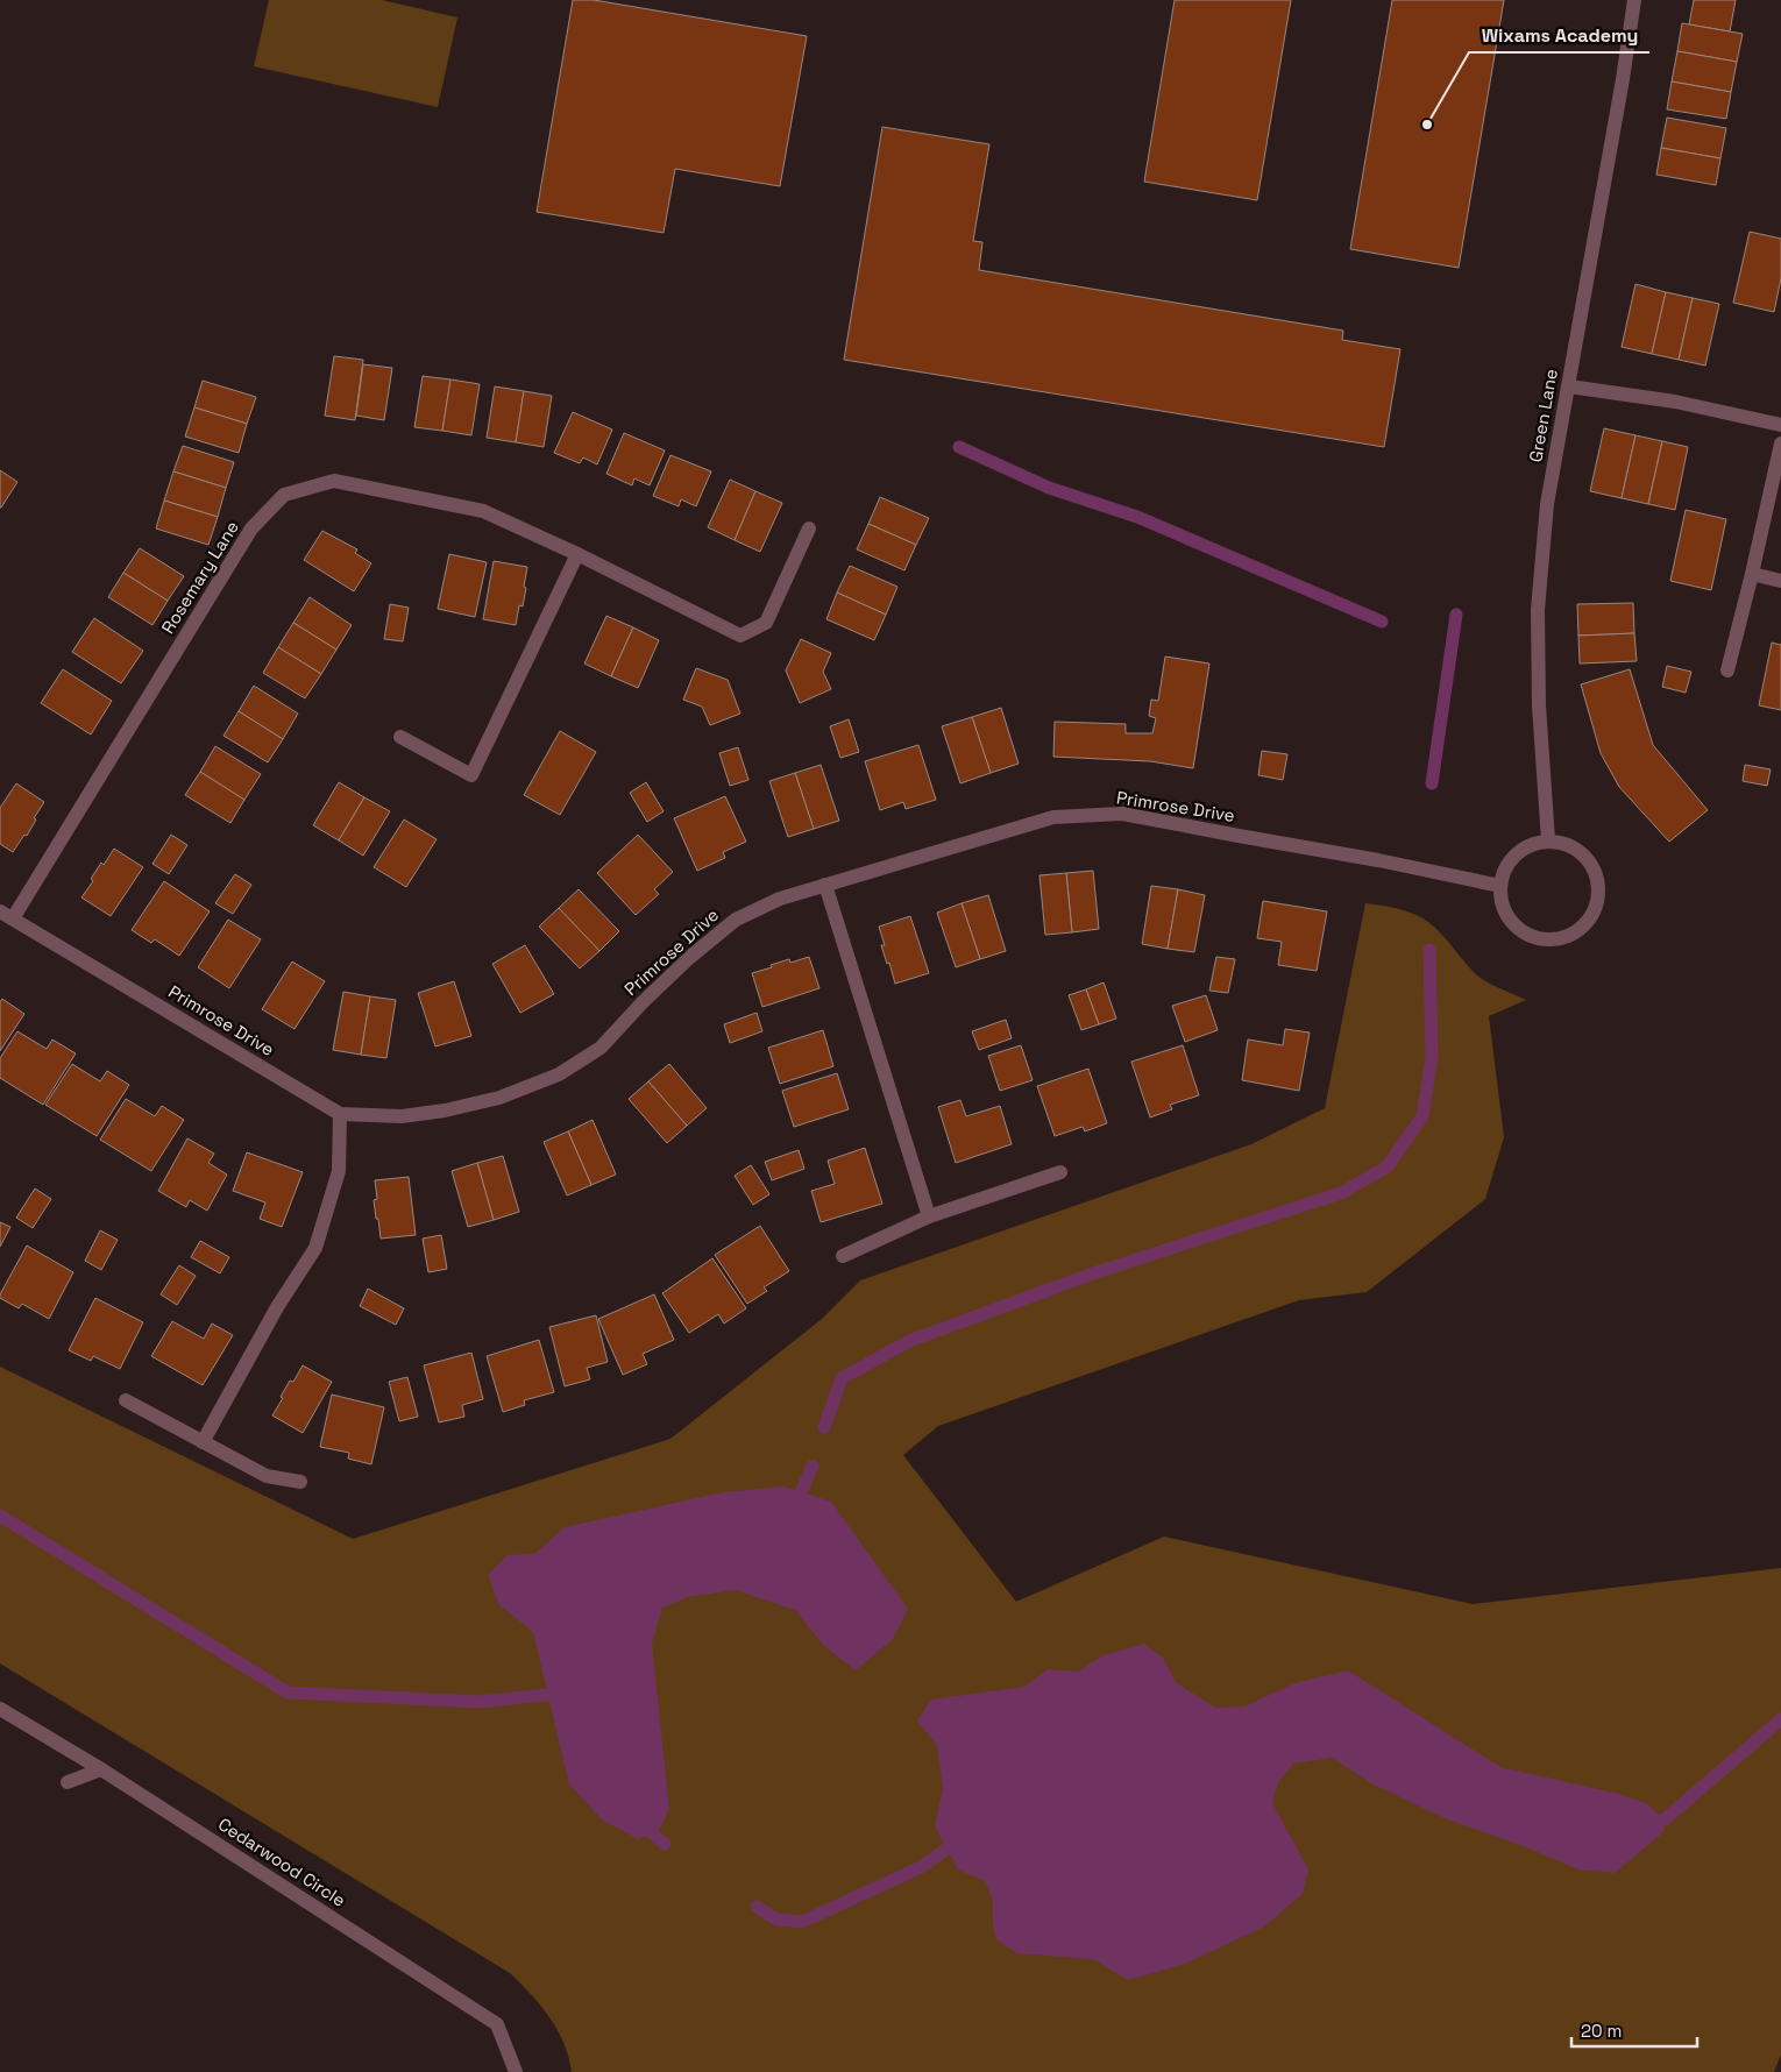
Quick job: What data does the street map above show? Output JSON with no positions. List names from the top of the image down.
{
  "streets": {
    "street": [
      "Green Lane",
      "Rosemary Lane",
      "Primrose Drive",
      "Cedarwood Circle"
    ]
  },
  "crossings": [
    ["Green Lane", "Primrose Drive"],
    ["Rosemary Lane", "Primrose Drive"]
  ],
  "places": ["Wixams Academy"],
  "scale_bar": "20 m"
}
